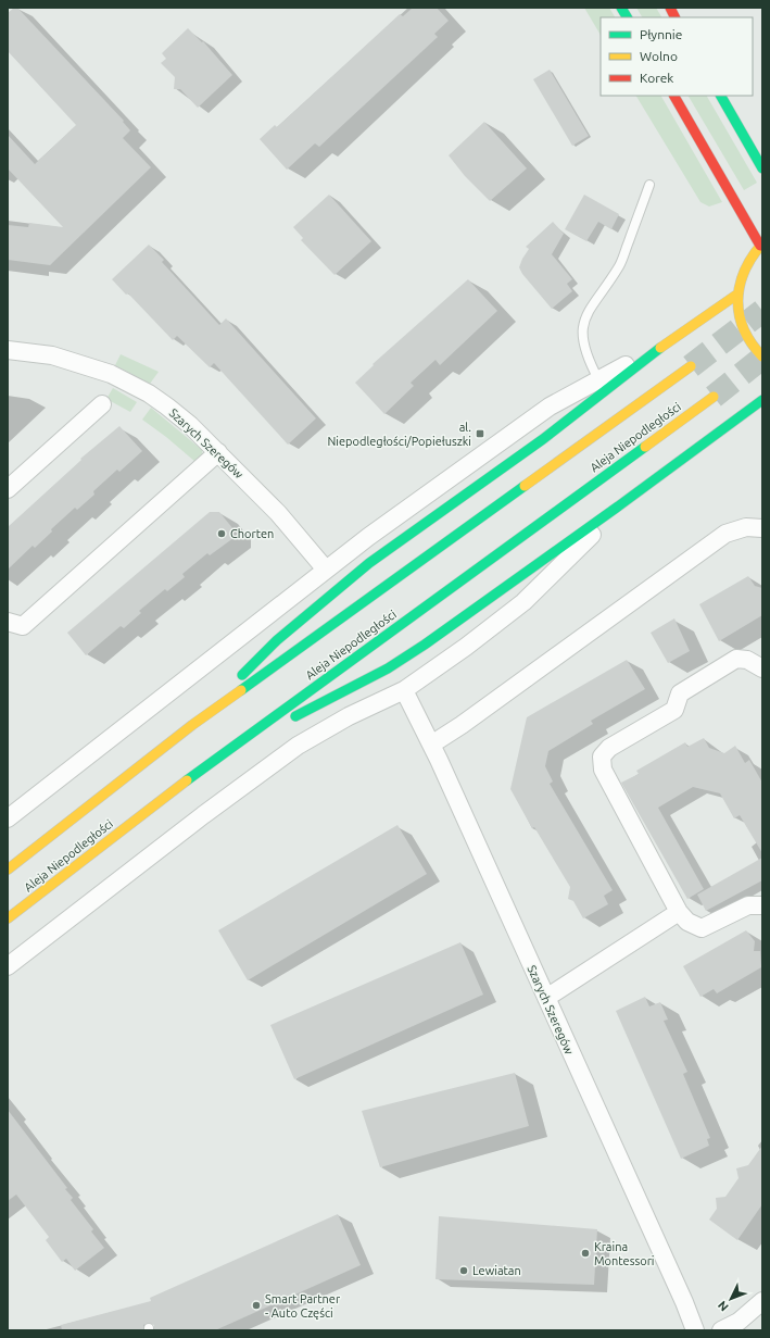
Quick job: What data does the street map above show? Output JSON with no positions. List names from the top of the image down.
{
  "streets": {
    "main road": ["Aleja Niepodległości"],
    "street": ["Szarych Szeregów"]
  },
  "places": {
    "transit": ["al. Niepodległości/Popiełuszki"],
    "other": [
      "Chorten",
      "Kraina Montessori",
      "Lewiatan",
      "Smart Partner - Auto Części"
    ]
  },
  "legend": ["Płynnie", "Wolno", "Korek"],
  "north": "bottom left"
}
